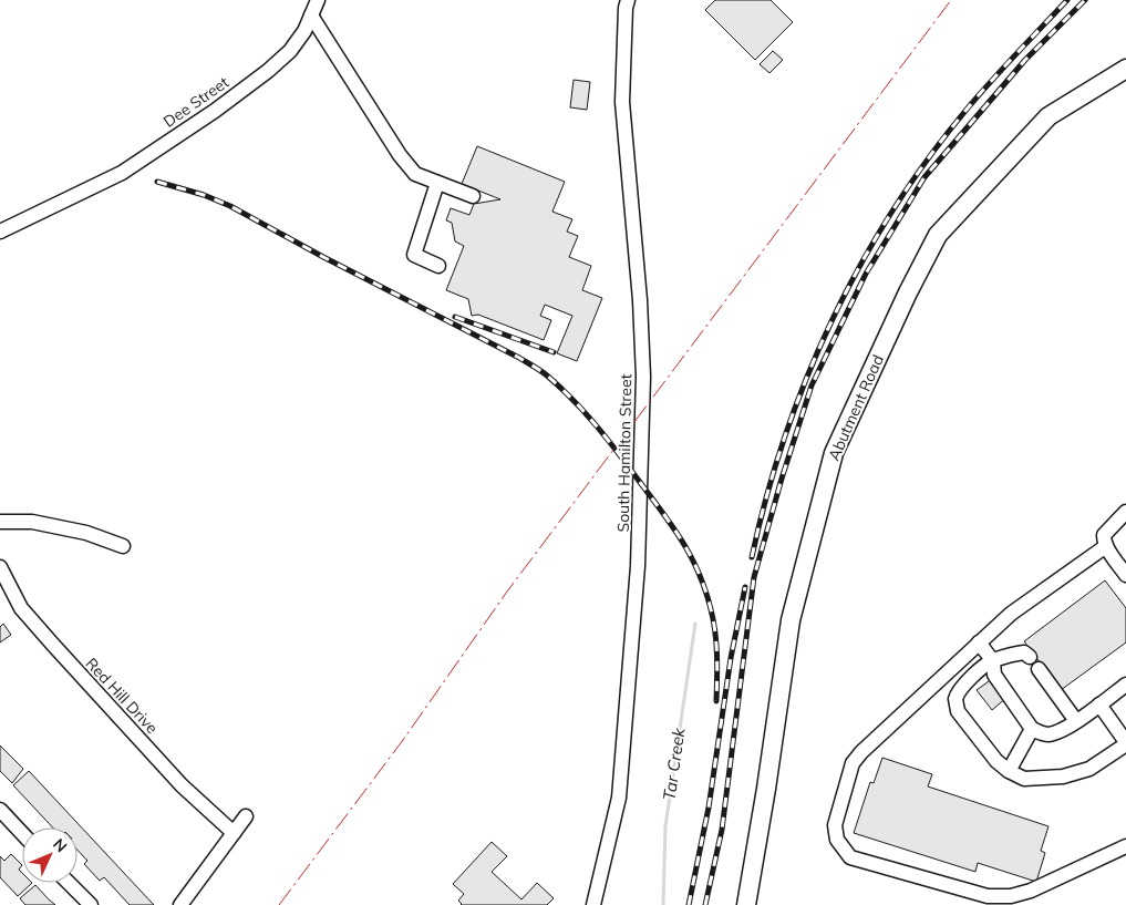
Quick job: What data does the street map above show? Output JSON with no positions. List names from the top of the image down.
{
  "streets": {
    "main road": ["Abutment Road"],
    "street": ["Dee Street", "South Hamilton Street", "Red Hill Drive"]
  },
  "water": ["Tar Creek"],
  "north": "top right"
}
